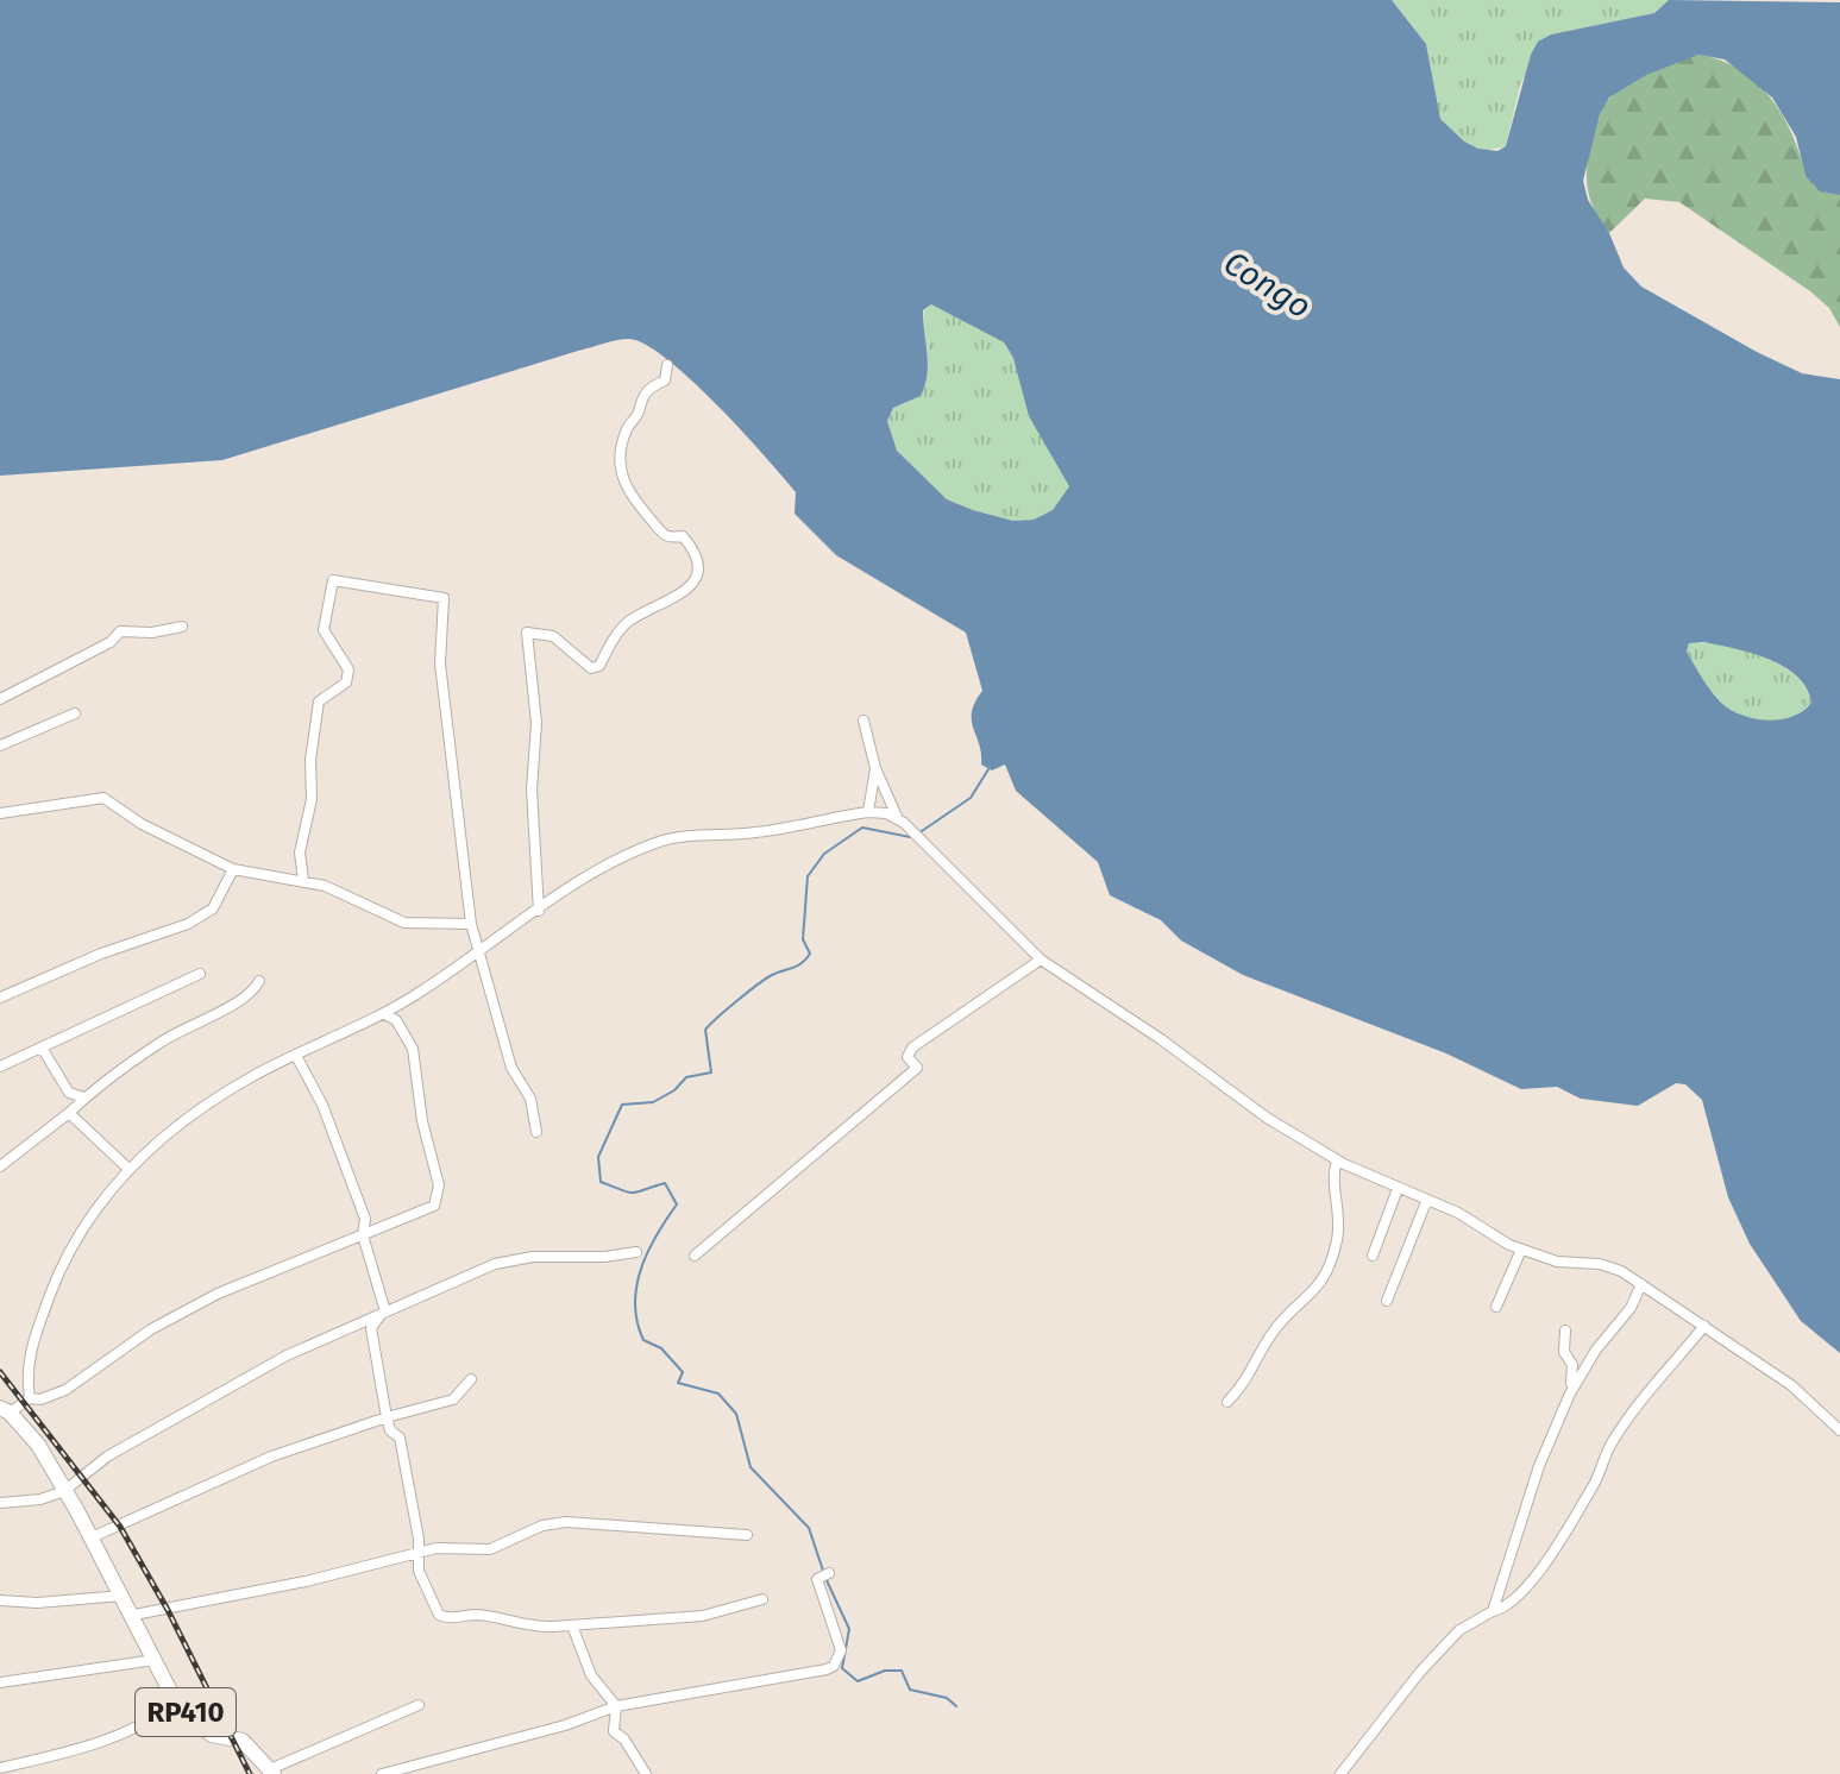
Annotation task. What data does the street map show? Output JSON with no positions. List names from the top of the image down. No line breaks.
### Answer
{"streets":{"main road":["RP410"]},"water":["Congo"]}
